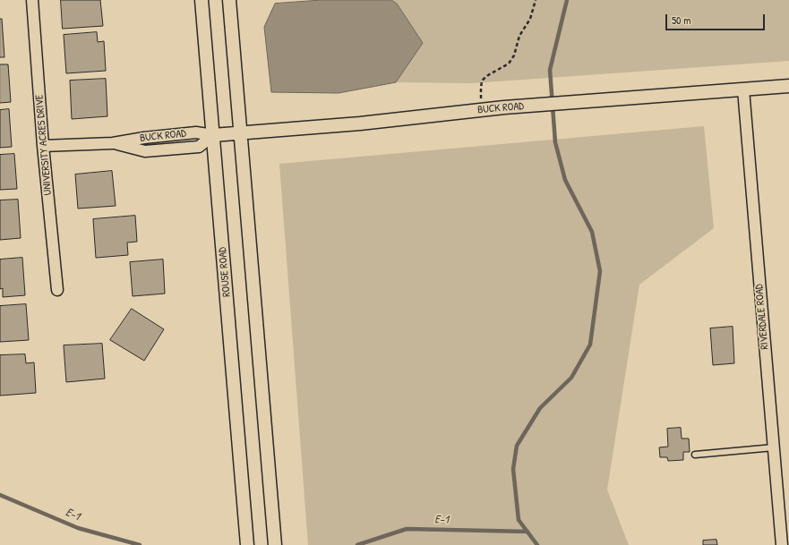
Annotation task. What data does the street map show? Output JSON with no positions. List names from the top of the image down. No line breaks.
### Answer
{"streets":{"street":["BUCK ROAD","UNIVERSITY ACRES DRIVE","ROUSE ROAD","RIVERDALE ROAD"]},"crossings":[["BUCK ROAD","UNIVERSITY ACRES DRIVE"],["BUCK ROAD","ROUSE ROAD"],["BUCK ROAD","RIVERDALE ROAD"]],"water":["E-1"],"scale_bar":"50 m"}
